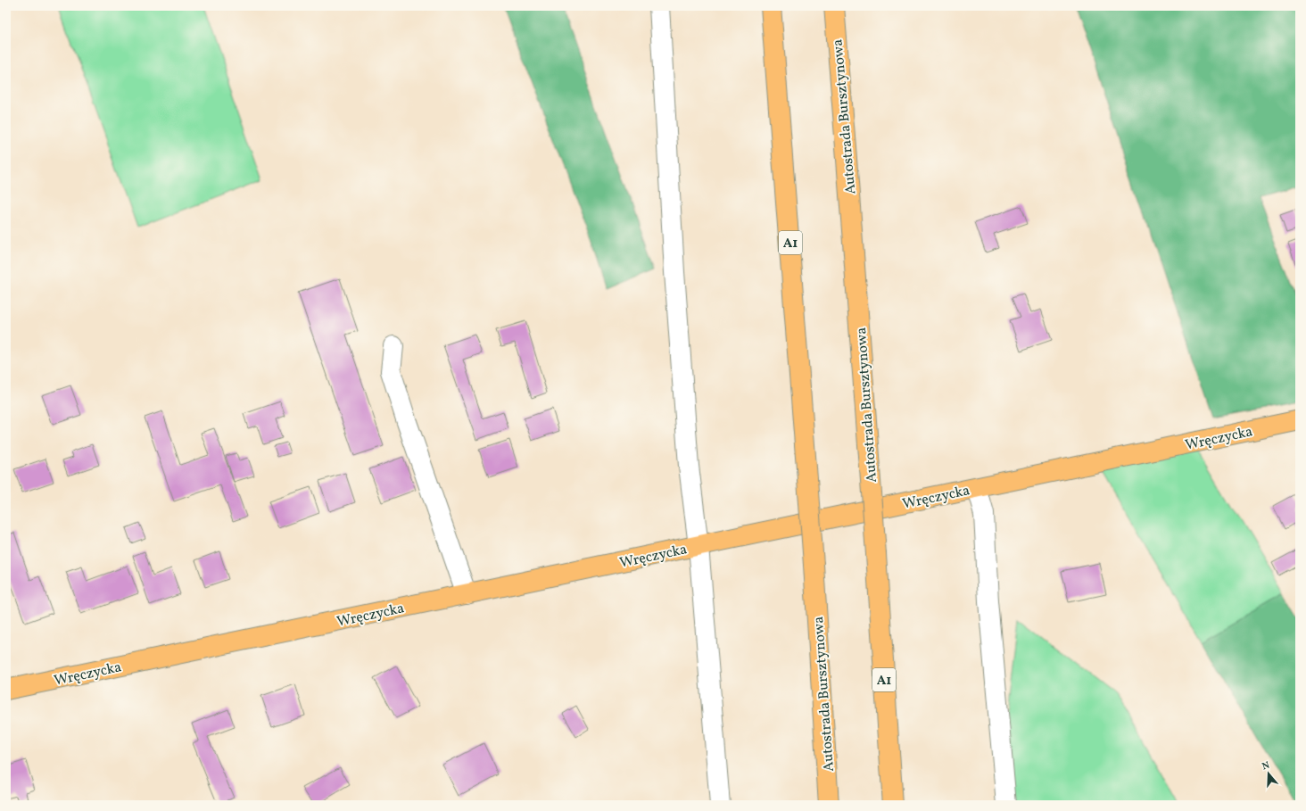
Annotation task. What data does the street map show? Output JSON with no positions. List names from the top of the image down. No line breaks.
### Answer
{"streets":{"main road":["Autostrada Bursztynowa","A1","Wręczycka"]},"north":"top"}
